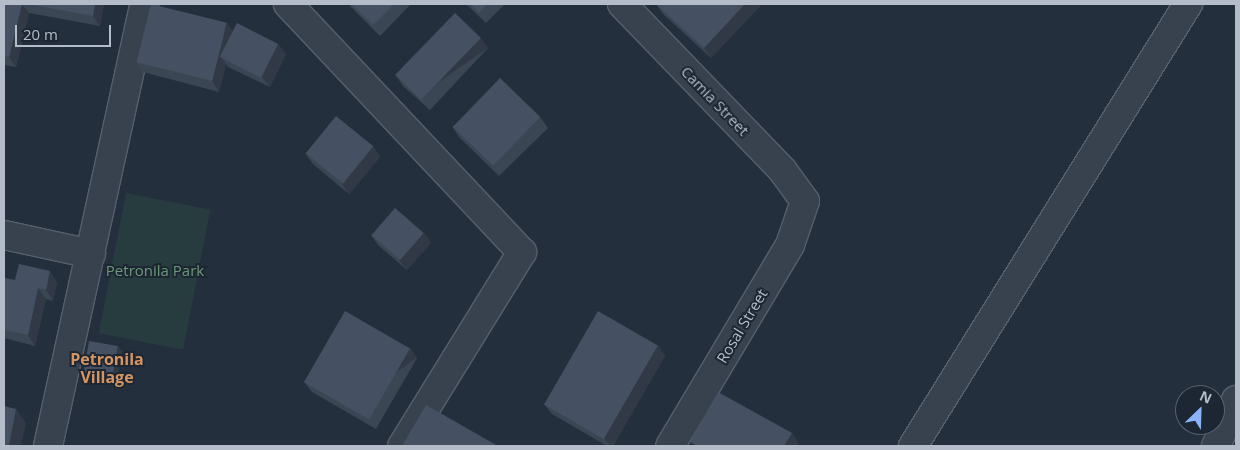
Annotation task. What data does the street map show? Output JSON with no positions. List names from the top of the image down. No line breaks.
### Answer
{"streets":{"street":["Camia Street","Rosal Street"]},"crossings":[["Camia Street","Rosal Street"]],"districts":["Petronila Village"],"parks":["Petronila Park"],"scale_bar":"20 m","north":"top right"}
